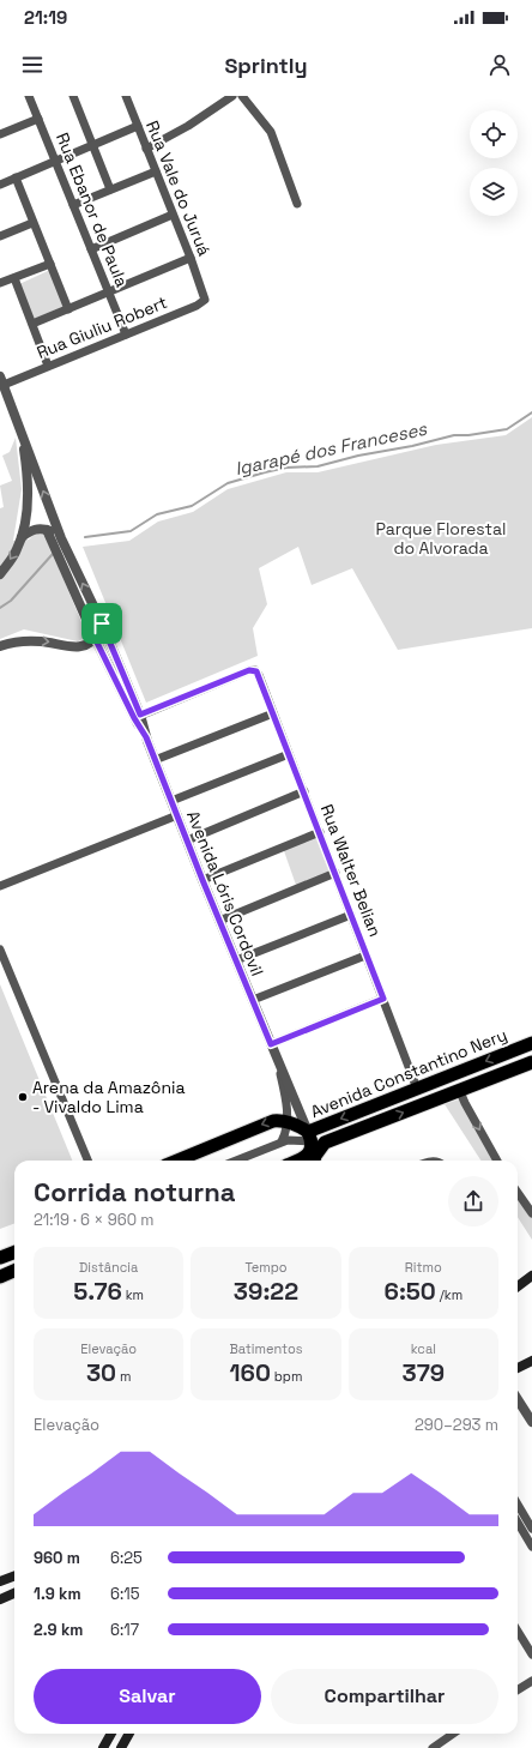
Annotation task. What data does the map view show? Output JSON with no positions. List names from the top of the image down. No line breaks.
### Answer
{"streets":{"highway":["Avenida Constantino Nery"],"street":["Rua Vale do Juruá","Rua Ebanor de Paula","Rua Giuliu Robert","Rua Walter Belian","Avenida Lóris Cordovil"]},"crossings":[["Rua Vale do Juruá","Rua Giuliu Robert"],["Rua Ebanor de Paula","Rua Giuliu Robert"],["Rua Walter Belian","Avenida Lóris Cordovil"],["Rua Walter Belian","Avenida Constantino Nery"],["Avenida Lóris Cordovil","Avenida Constantino Nery"]],"water":["Igarapé dos Franceses"],"parks":["Parque Florestal do Alvorada"],"places":["Arena da Amazônia - Vivaldo Lima"],"page":{"status":"21:19","header":"Sprintly","heading":["Corrida noturna","21:19 · 6 × 960 m"],"stats":[["Distância","5.76 km"],["Tempo","39:22"],["Ritmo","6:50 /km"],["Elevação","30 m"],["Batimentos","160 bpm"],["kcal","379"]],"chart":["Elevação","290–293 m"],"list":[{"name":"960 m","note":"6:25"},{"name":"1.9 km","note":"6:15"},{"name":"2.9 km","note":"6:17"}],"buttons":["Salvar","Compartilhar"]}}
